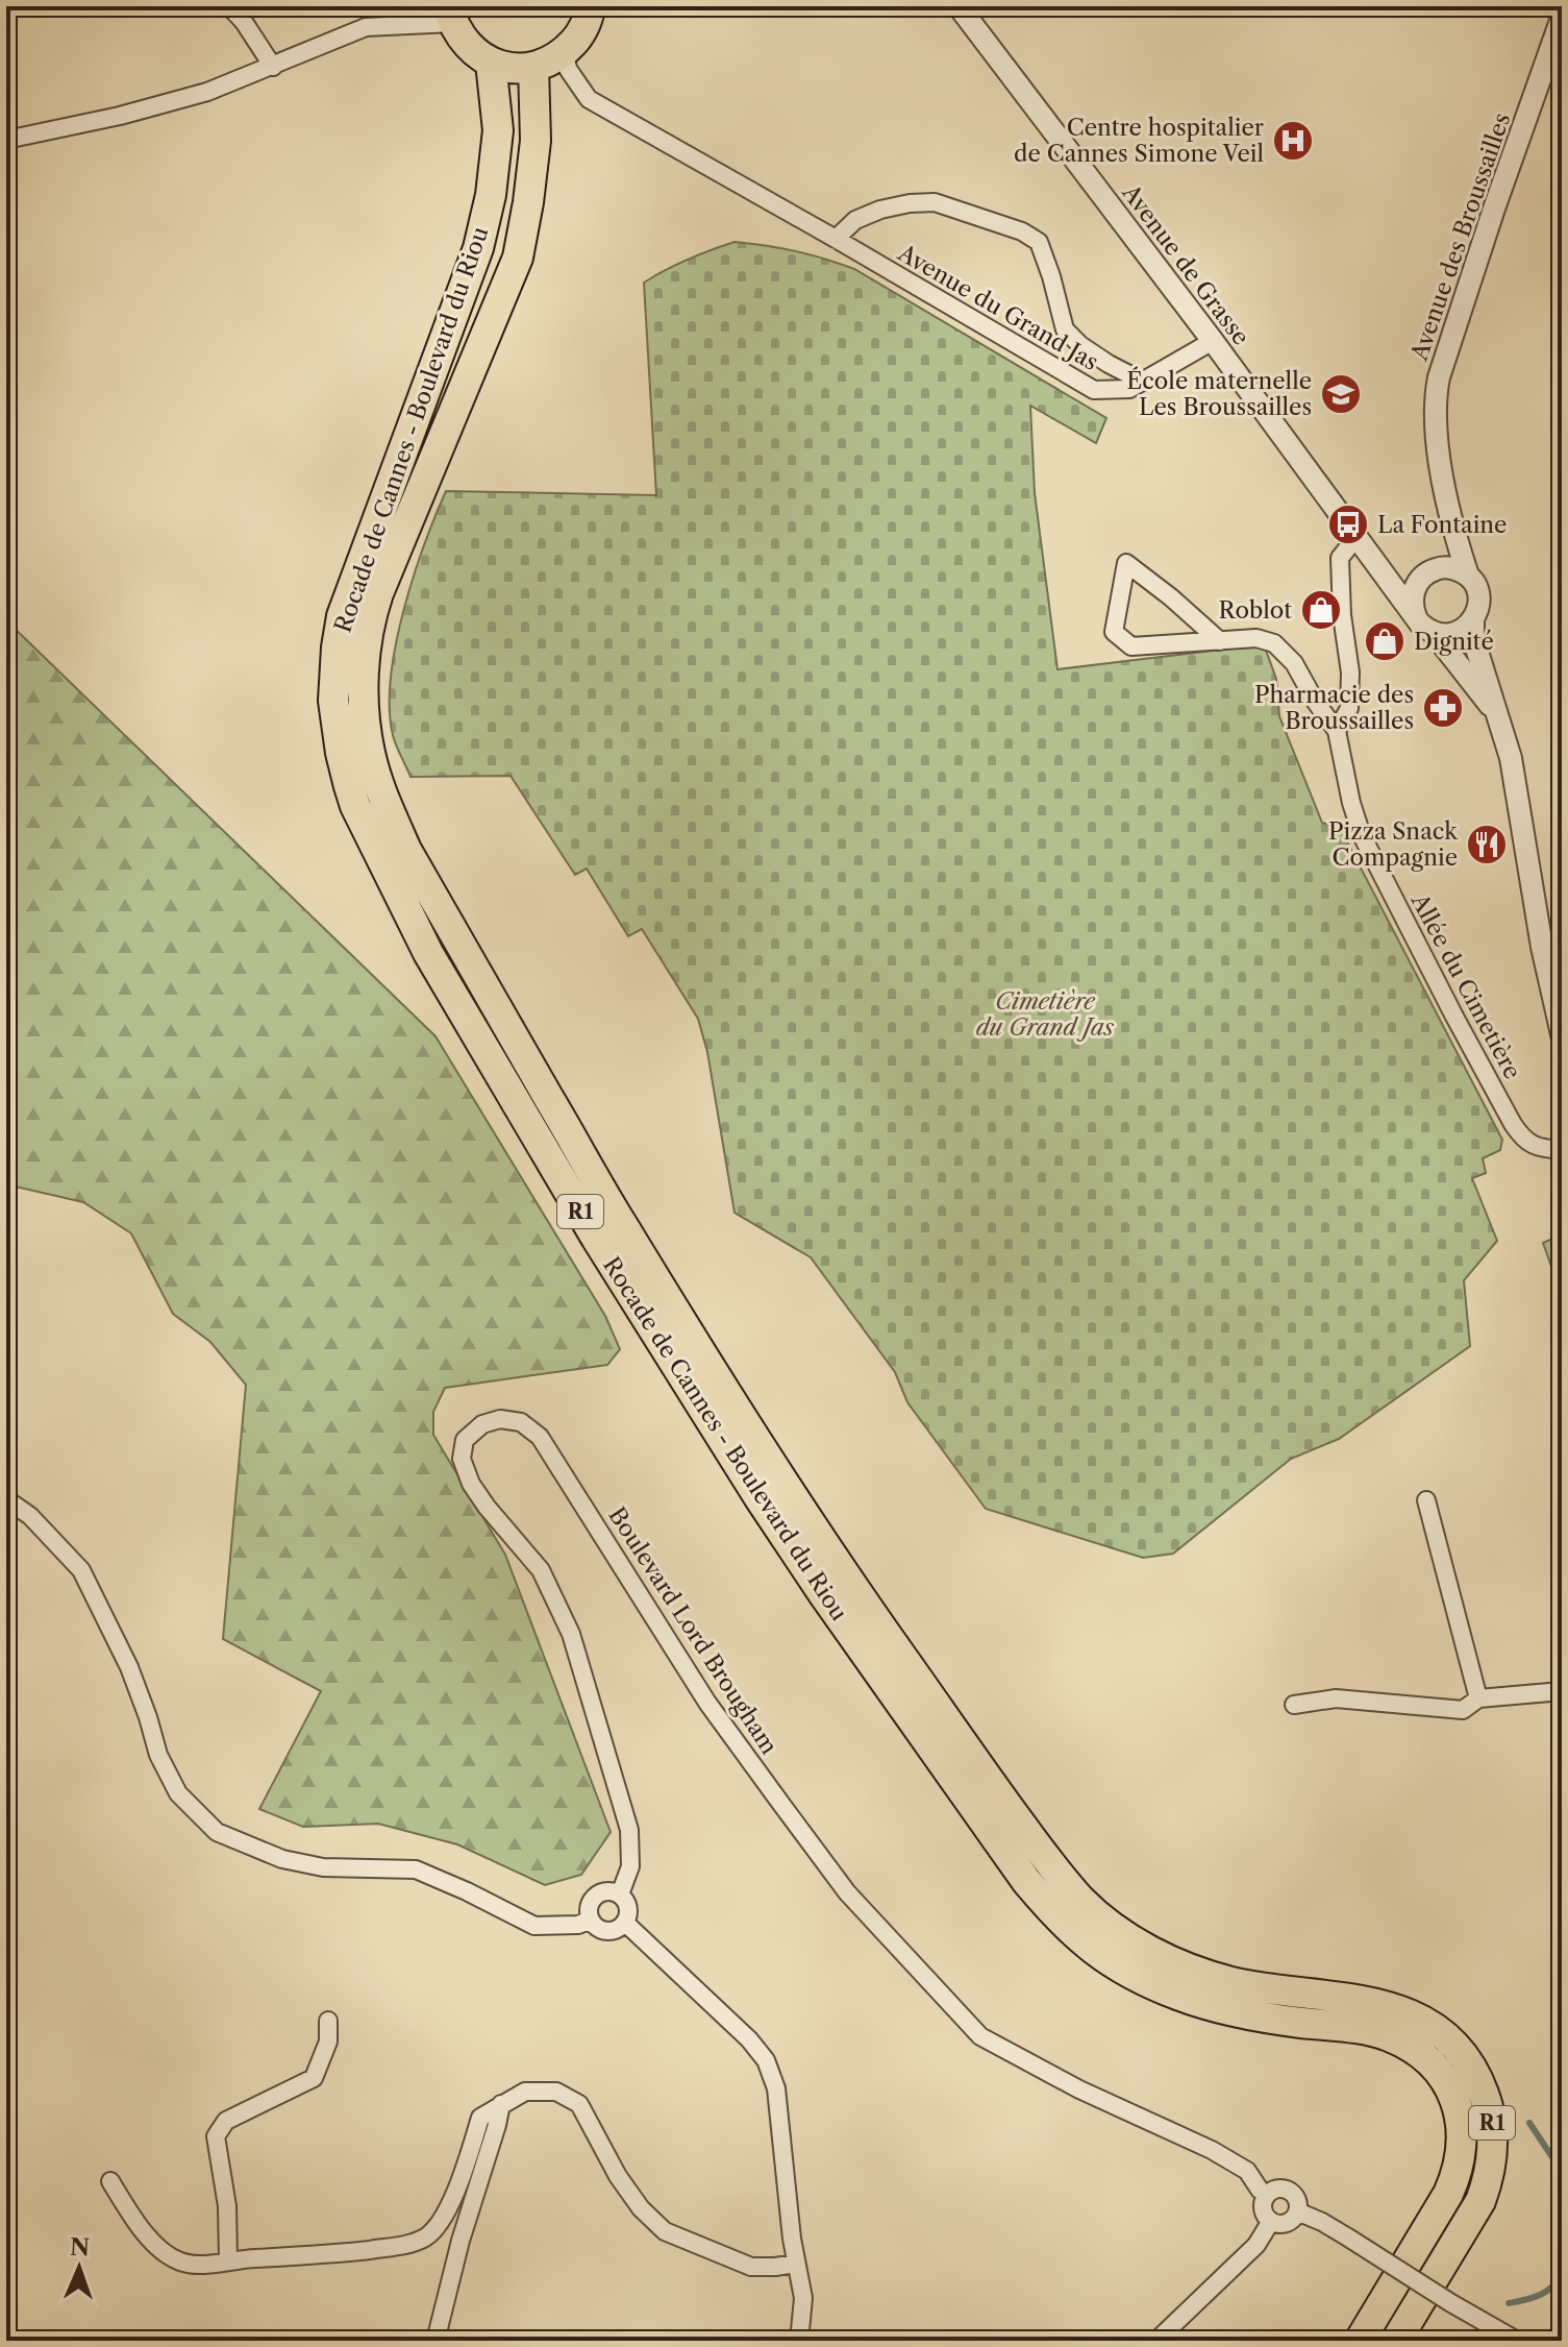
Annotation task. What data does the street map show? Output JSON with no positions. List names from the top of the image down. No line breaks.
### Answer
{"streets":{"highway":["Rocade de Cannes - Boulevard du Riou","R1"],"street":["Avenue des Broussailles","Avenue de Grasse","Avenue du Grand Jas","Allée du Cimetière","Boulevard Lord Brougham"]},"crossings":[["Avenue des Broussailles","Avenue de Grasse"],["Avenue de Grasse","Avenue du Grand Jas"]],"parks":["Cimetière du Grand Jas"],"places":{"hospital":["Centre hospitalier de Cannes Simone Veil"],"school or university":["École maternelle Les Broussailles"],"bus stop":["La Fontaine"],"shop":["Roblot","Dignité"],"pharmacy":["Pharmacie des Broussailles"],"restaurant":["Pizza Snack Compagnie"]},"north":"top"}
